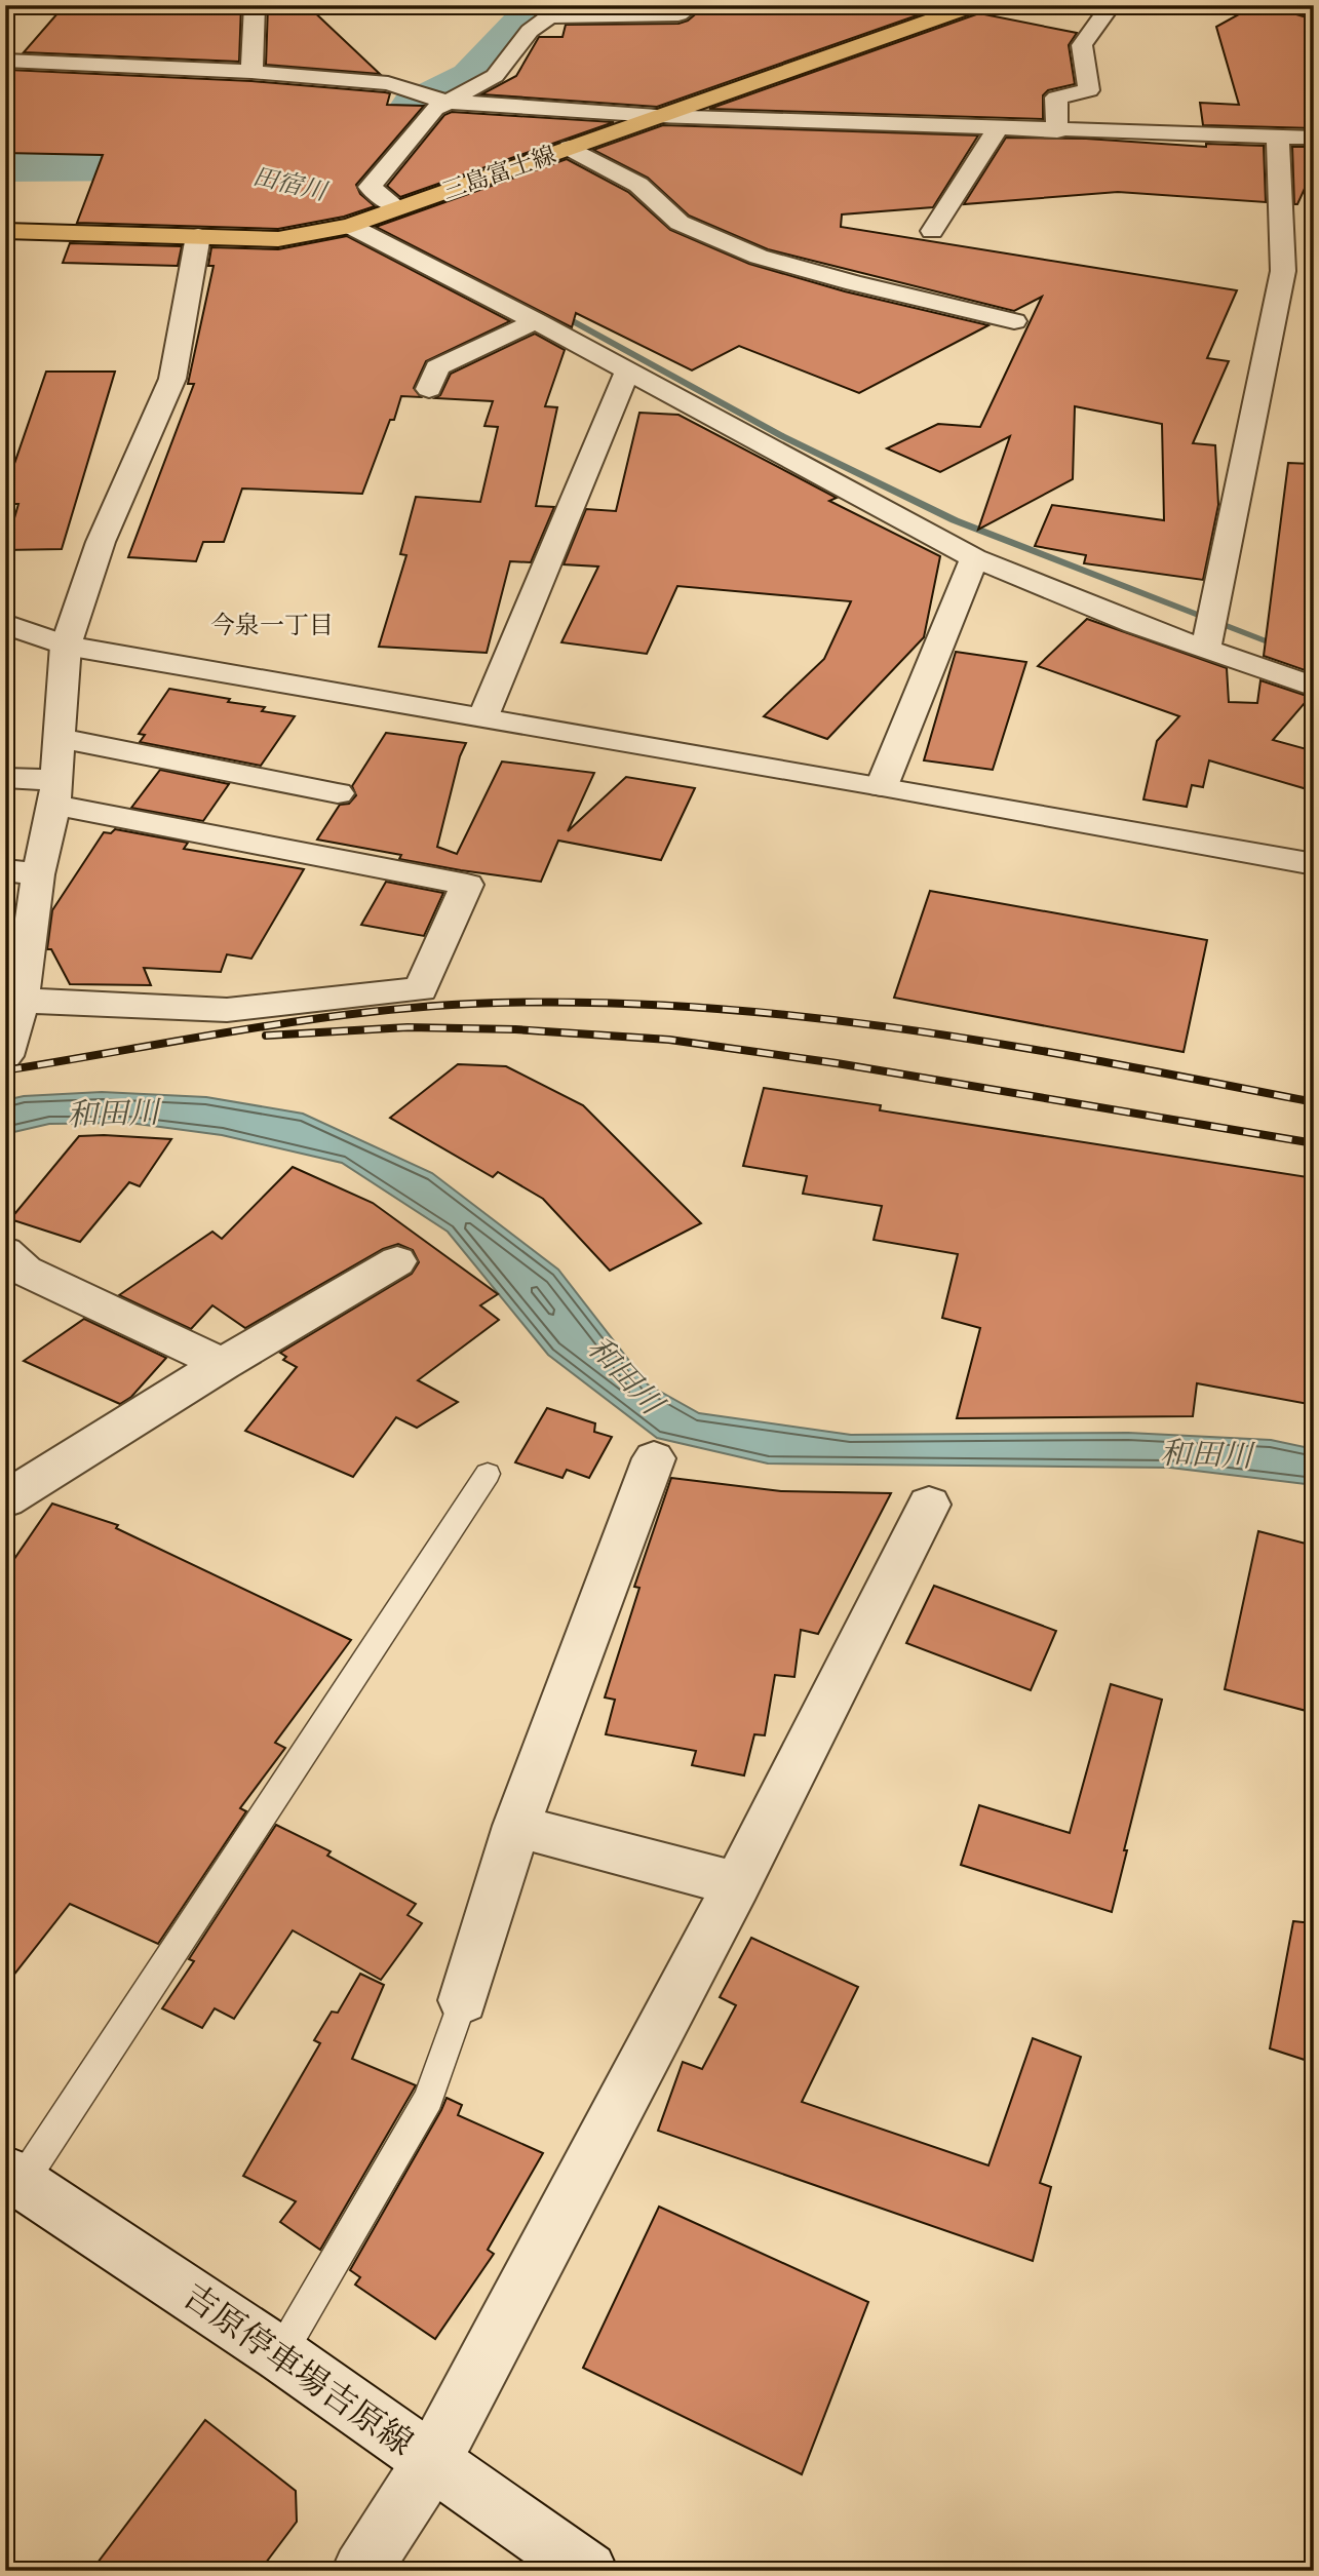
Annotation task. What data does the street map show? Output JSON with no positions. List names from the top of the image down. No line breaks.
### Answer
{"streets":{"main road":["三島富士線"],"street":["吉原停車場吉原線"]},"districts":["今泉一丁目"],"water":["田宿川","和田川"]}
